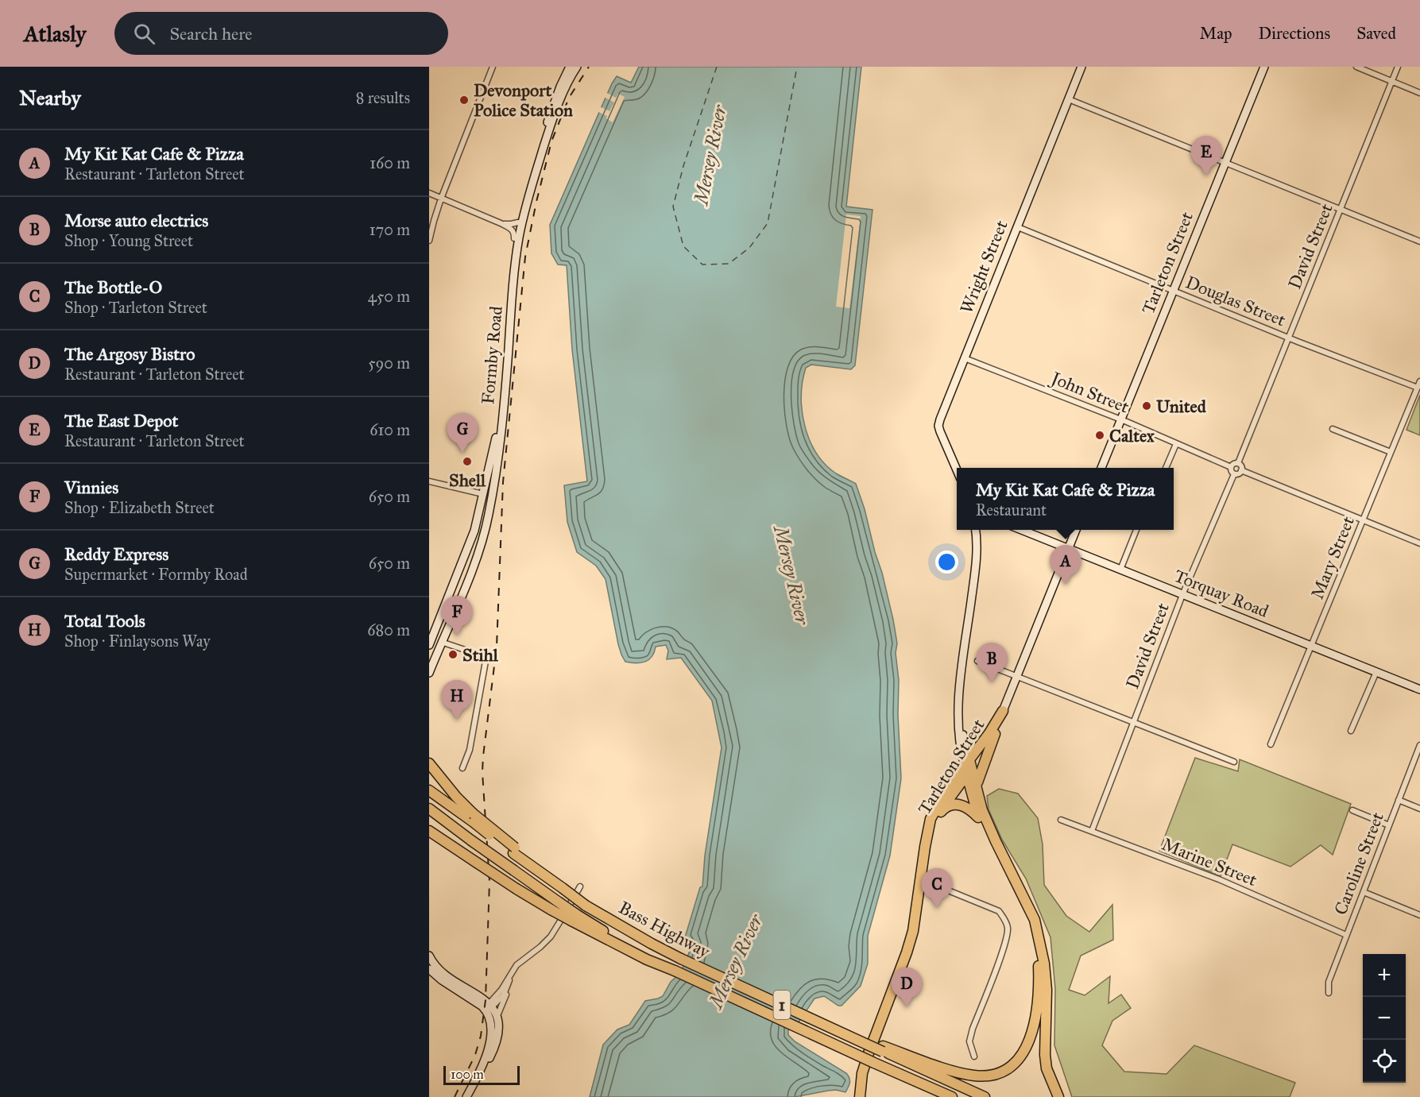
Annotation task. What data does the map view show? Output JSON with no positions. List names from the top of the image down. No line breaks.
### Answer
{"streets":{"highway":["Tarleton Street","Bass Highway","1"],"main road":["Wright Street","Formby Road","Torquay Road"],"street":["David Street","Douglas Street","John Street","Mary Street","Marine Street","Caroline Street"]},"crossings":[["David Street","Douglas Street"],["David Street","John Street"],["David Street","Torquay Road"],["David Street","Marine Street"],["Tarleton Street","Douglas Street"],["Tarleton Street","John Street"],["Tarleton Street","Torquay Road"],["Wright Street","Douglas Street"],["Wright Street","John Street"],["Douglas Street","Mary Street"],["Mary Street","Torquay Road"],["Marine Street","Caroline Street"]],"water":["Mersey River"],"places":["Devonport Police Station","United","Caltex","Shell","Stihl"],"scale_bar":"100 m","page":{"header":"Atlasly","search":"Search here","nav":["Map","Directions","Saved"],"heading":["Nearby","8 results"],"list":[{"mark":"A","name":"My Kit Kat Cafe & Pizza","note":"Restaurant · Tarleton Street","value":"160 m"},{"mark":"B","name":"Morse auto electrics","note":"Shop · Young Street","value":"170 m"},{"mark":"C","name":"The Bottle-O","note":"Shop · Tarleton Street","value":"450 m"},{"mark":"D","name":"The Argosy Bistro","note":"Restaurant · Tarleton Street","value":"590 m"},{"mark":"E","name":"The East Depot","note":"Restaurant · Tarleton Street","value":"610 m"},{"mark":"F","name":"Vinnies","note":"Shop · Elizabeth Street","value":"650 m"},{"mark":"G","name":"Reddy Express","note":"Supermarket · Formby Road","value":"650 m"},{"mark":"H","name":"Total Tools","note":"Shop · Finlaysons Way","value":"680 m"}],"pins":["E","G","A","F","B","H","C","D"],"popup":["My Kit Kat Cafe & Pizza","Restaurant"],"map_buttons":["+","−"],"scale":"100 m"}}
